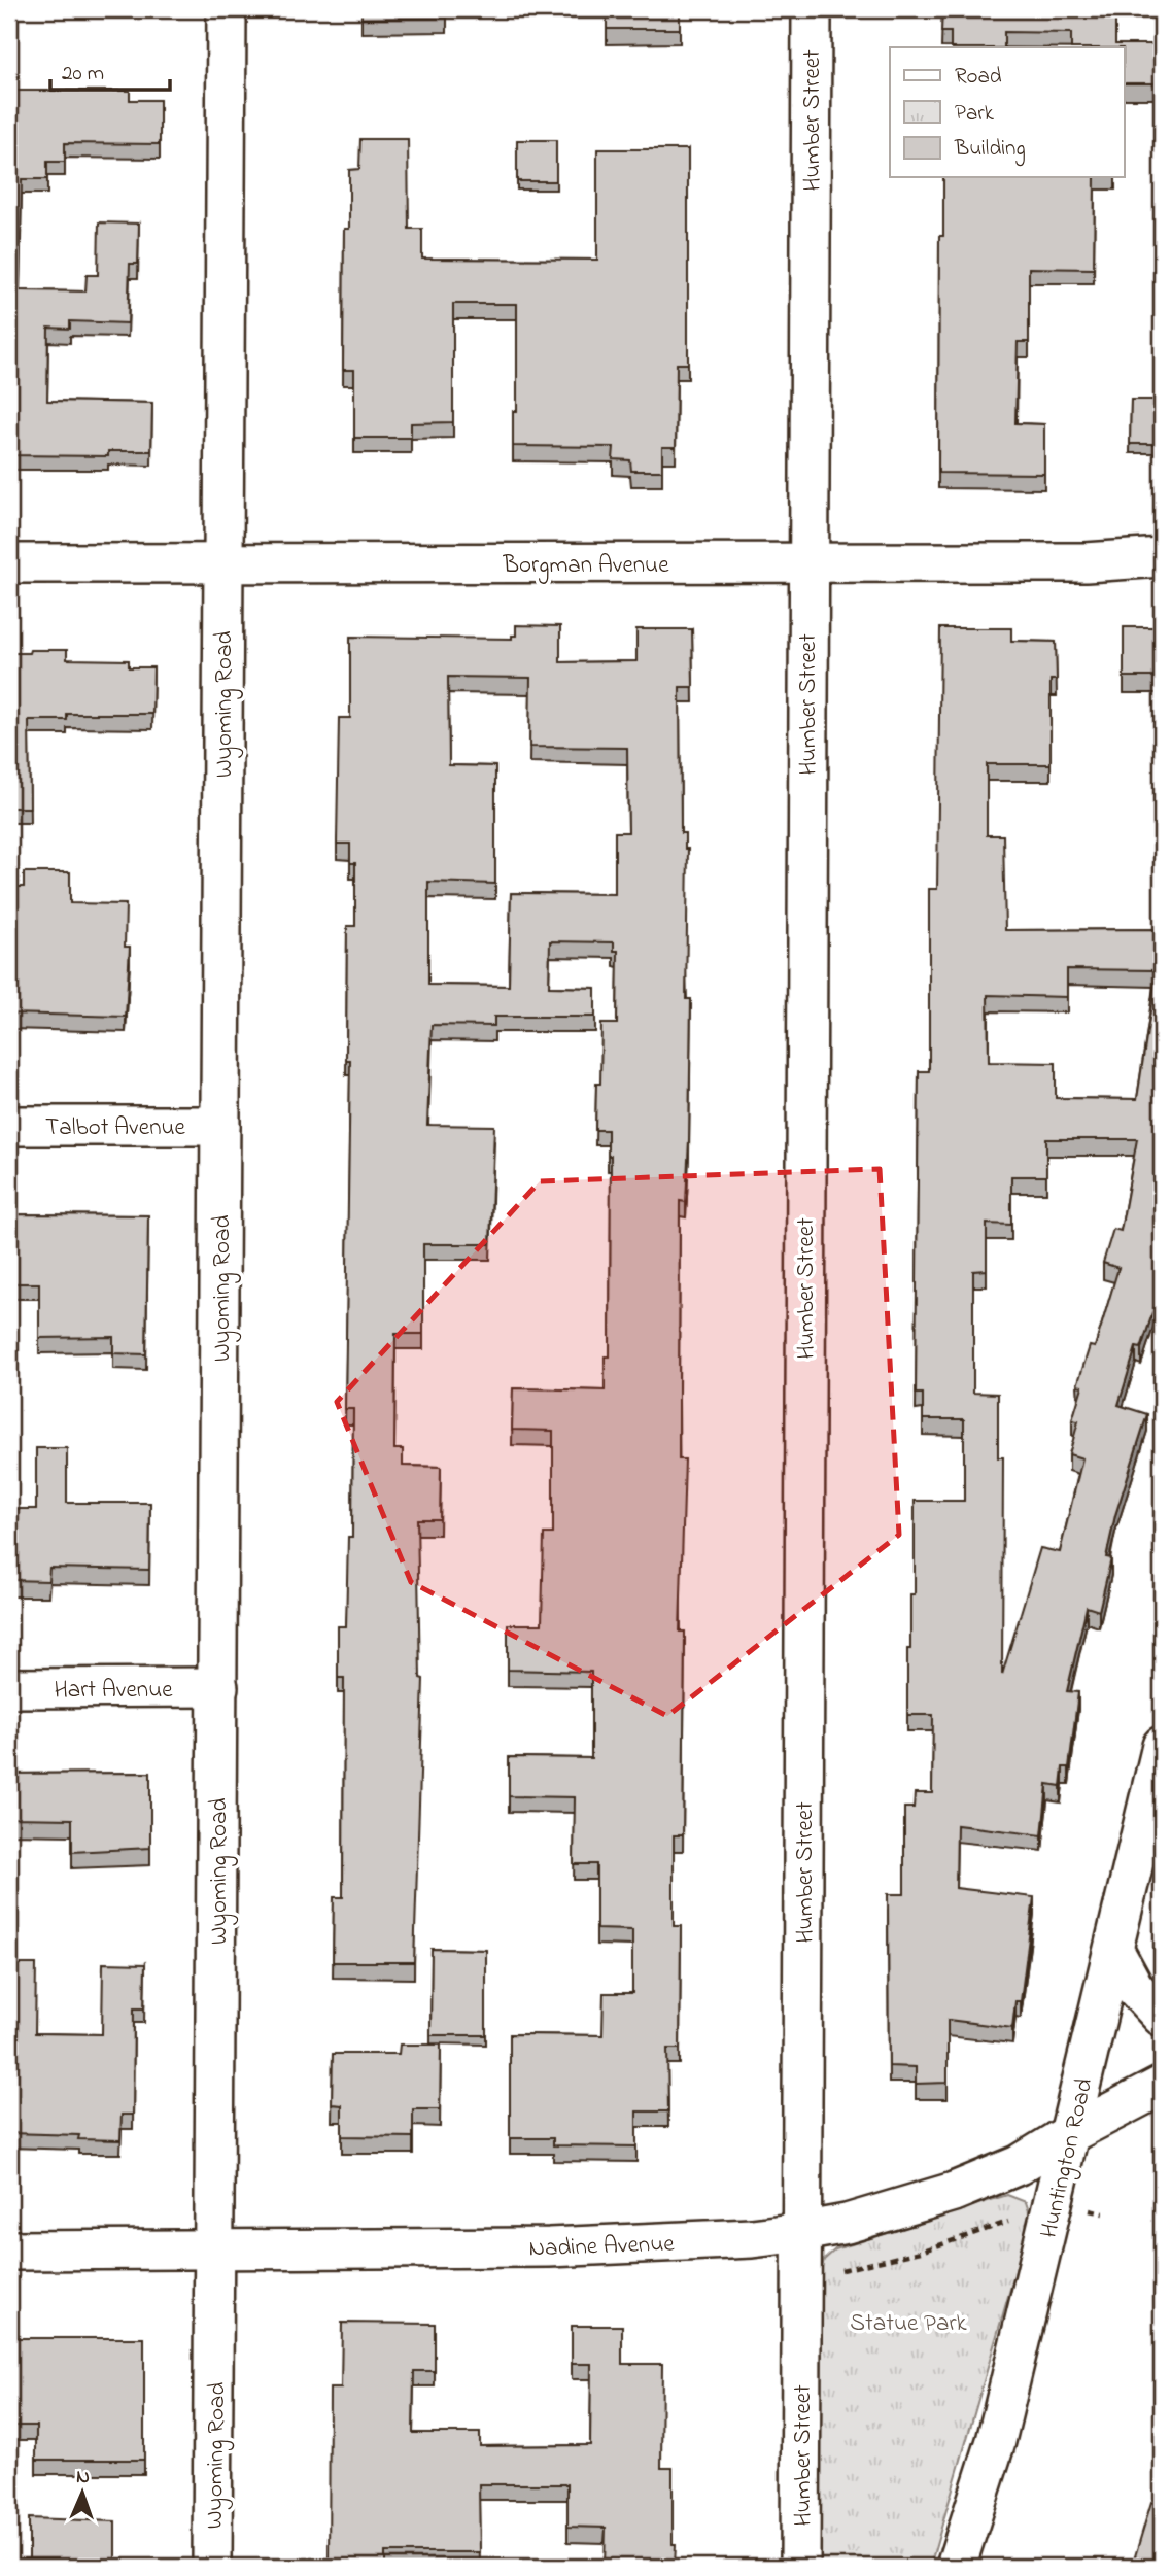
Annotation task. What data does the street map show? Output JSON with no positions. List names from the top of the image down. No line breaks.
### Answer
{"streets":{"street":["Humber Street","Borgman Avenue","Wyoming Road","Talbot Avenue","Hart Avenue","Huntington Road","Nadine Avenue"]},"crossings":[["Humber Street","Borgman Avenue"],["Humber Street","Nadine Avenue"],["Borgman Avenue","Wyoming Road"],["Wyoming Road","Talbot Avenue"],["Wyoming Road","Hart Avenue"],["Wyoming Road","Nadine Avenue"],["Huntington Road","Nadine Avenue"]],"parks":["Statue Park"],"legend":["Road","Park","Building"],"scale_bar":"20 m","north":"top"}
